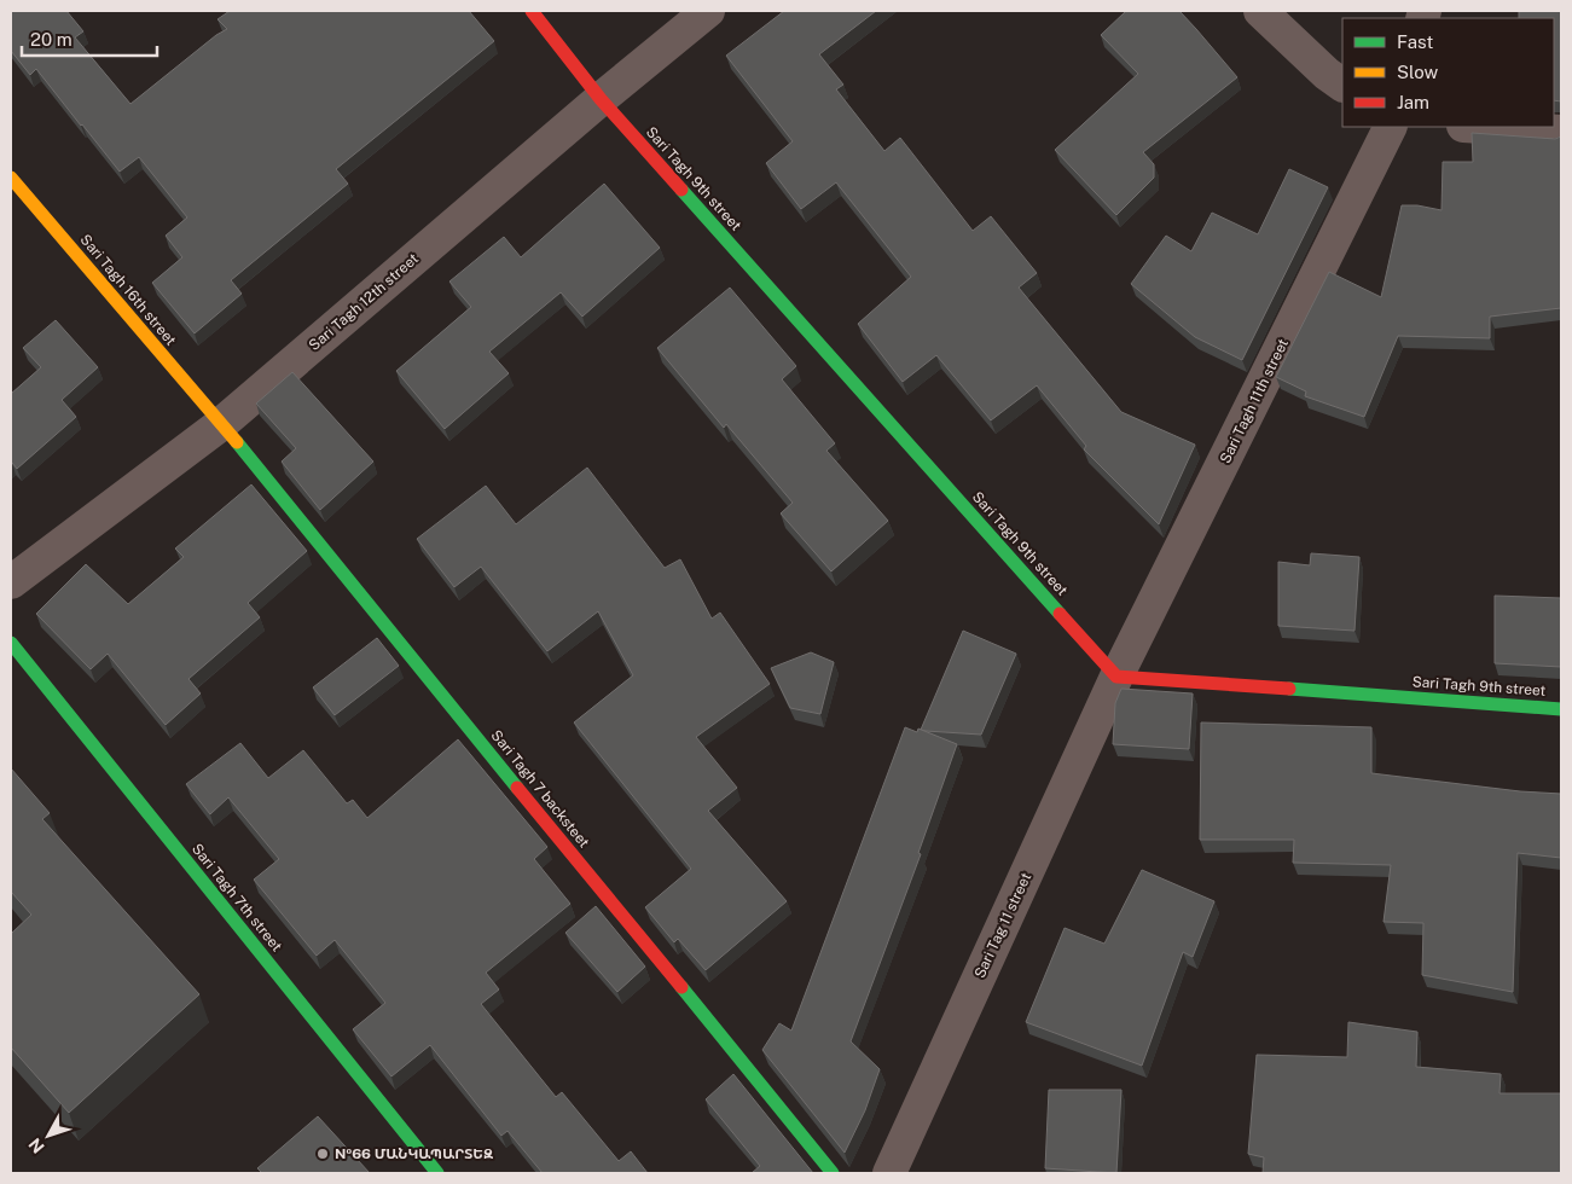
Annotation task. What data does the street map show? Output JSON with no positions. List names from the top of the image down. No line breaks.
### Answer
{"streets":{"street":["Sari Tagh 9th street","Sari Tagh 16th street","Sari Tagh 12th street","Sari Tagh 11th street","Sari Tagh 7 backsteet","Sari Tagh 7th street","Sari Tag 11 street"]},"crossings":[["Sari Tagh 9th street","Sari Tagh 12th street"],["Sari Tagh 9th street","Sari Tagh 11th street"],["Sari Tagh 9th street","Sari Tag 11 street"],["Sari Tagh 16th street","Sari Tagh 12th street"],["Sari Tagh 16th street","Sari Tagh 7 backsteet"],["Sari Tagh 12th street","Sari Tagh 7 backsteet"],["Sari Tagh 11th street","Sari Tag 11 street"]],"places":["№66 ՄԱՆԿԱՊԱՐՏԵԶ"],"legend":["Fast","Slow","Jam"],"scale_bar":"20 m","north":"bottom left"}
